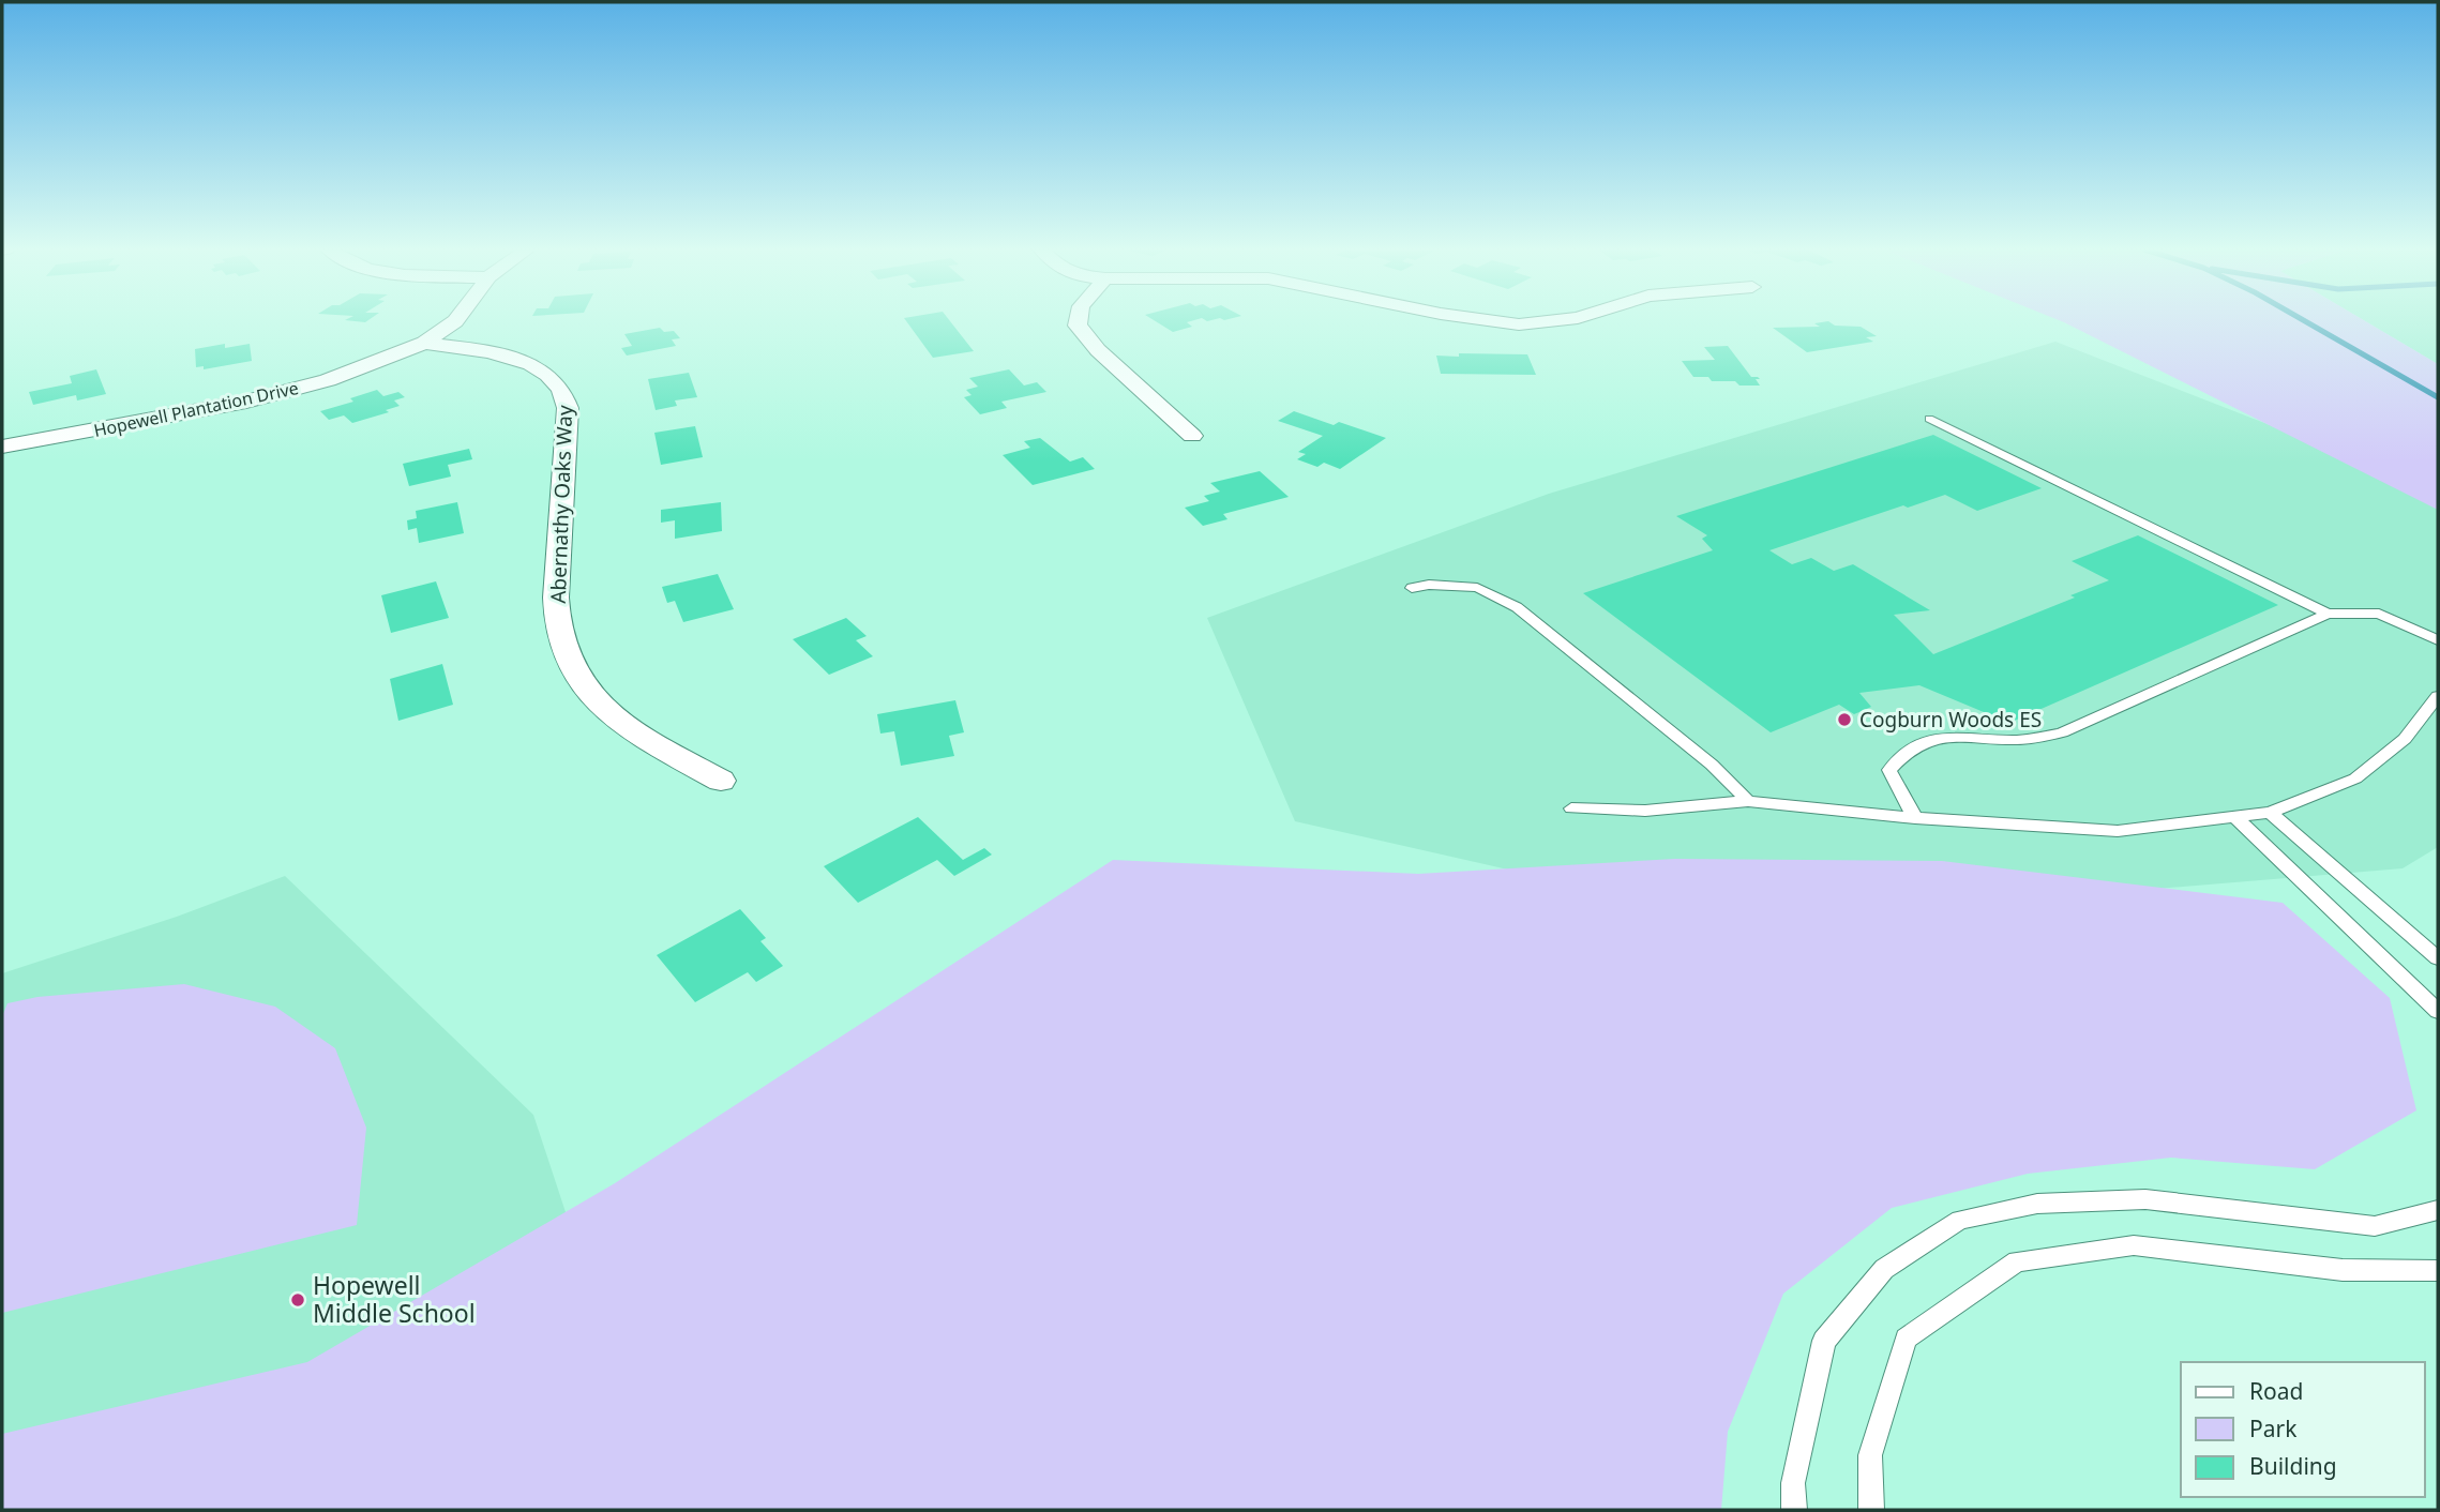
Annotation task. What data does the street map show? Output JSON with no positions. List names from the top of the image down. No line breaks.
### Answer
{"streets":{"street":["Hopewell Plantation Drive","Abernathy Oaks Way"]},"crossings":[["Hopewell Plantation Drive","Abernathy Oaks Way"]],"places":["Cogburn Woods ES","Hopewell Middle School"],"legend":["Road","Park","Building"]}
